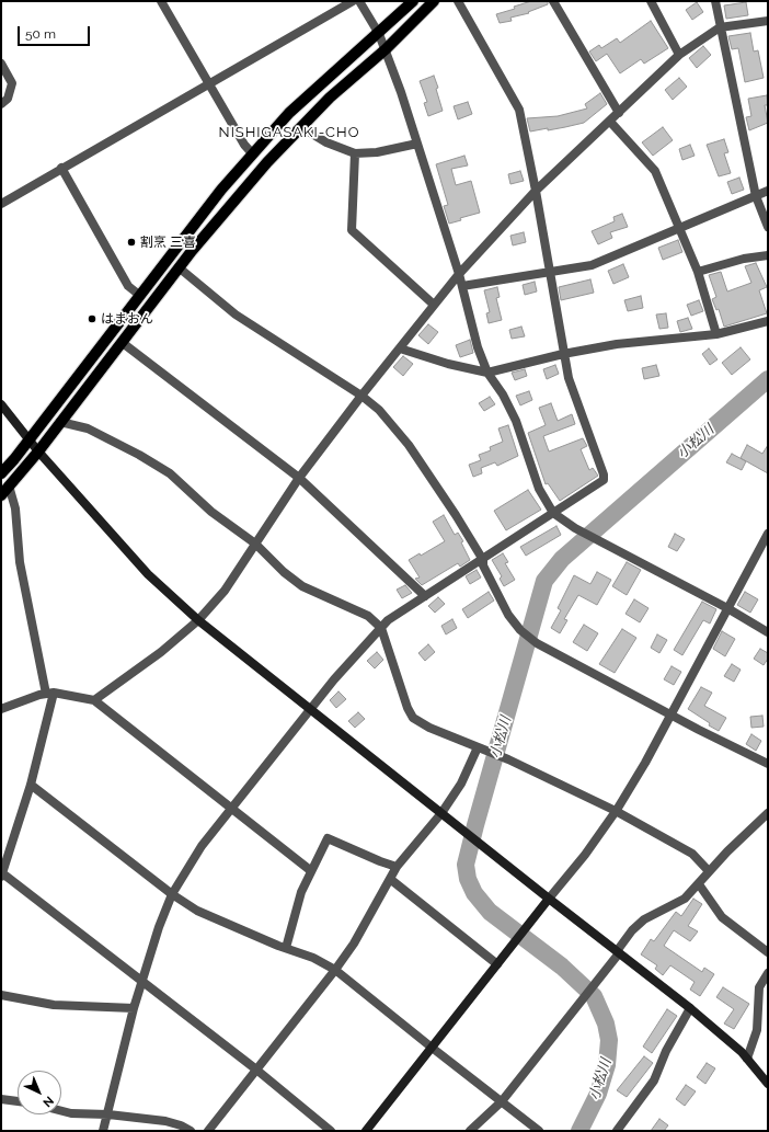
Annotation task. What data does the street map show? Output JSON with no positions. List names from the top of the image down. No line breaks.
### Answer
{"districts":["NISHIGASAKI-CHO"],"water":["小松川"],"places":["割烹 三喜","はまおん"],"scale_bar":"50 m","north":"bottom right"}
